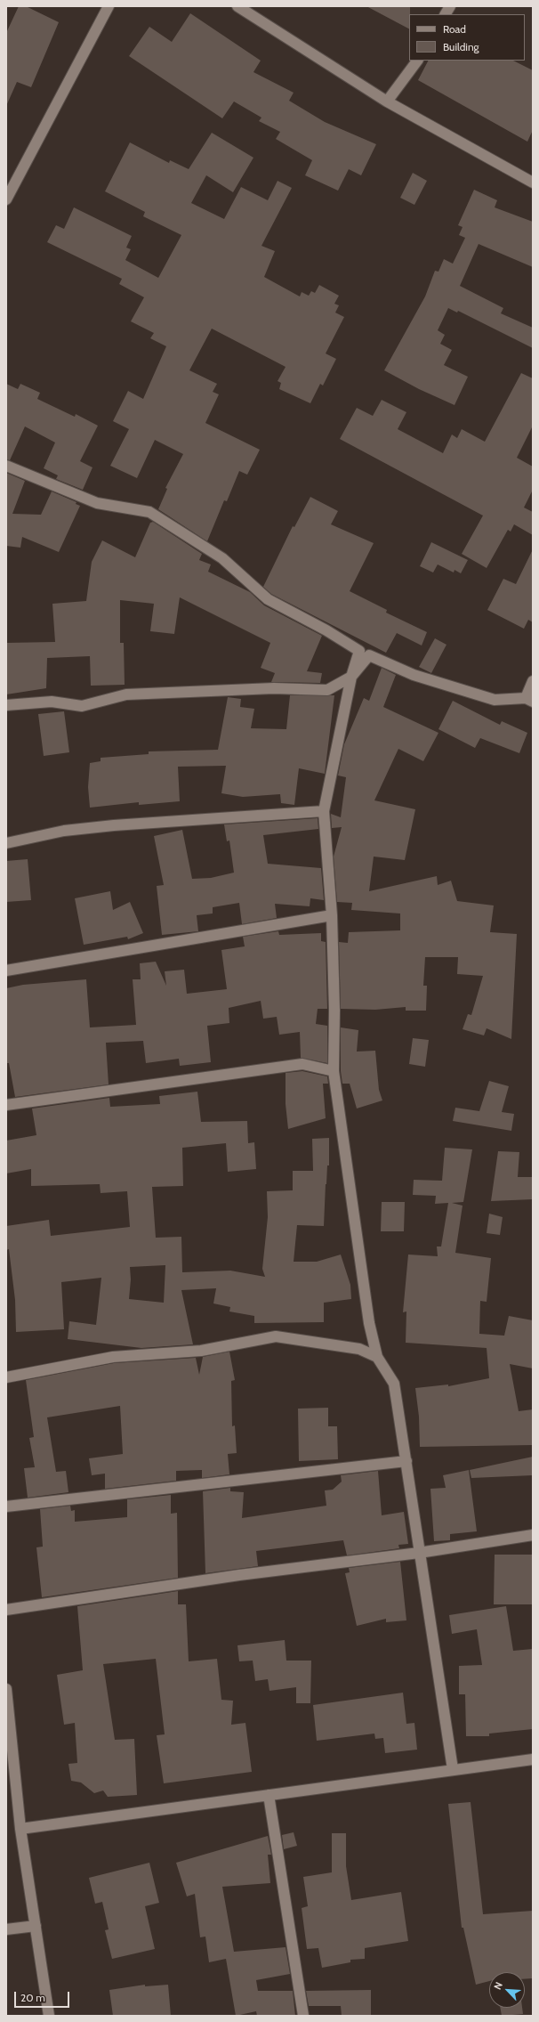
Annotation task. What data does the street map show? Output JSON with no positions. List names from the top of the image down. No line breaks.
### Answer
{"legend":["Road","Building"],"scale_bar":"20 m","north":"top left"}
